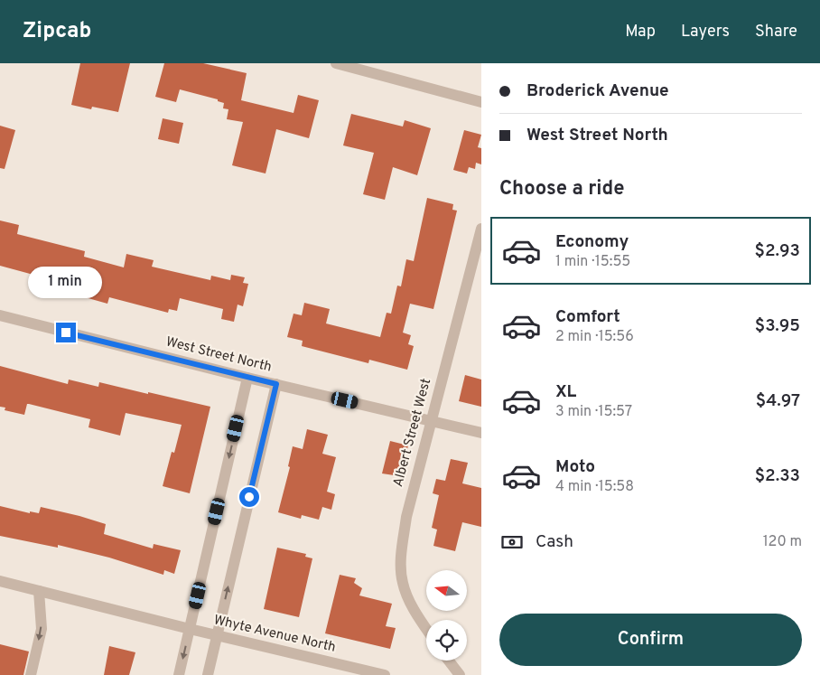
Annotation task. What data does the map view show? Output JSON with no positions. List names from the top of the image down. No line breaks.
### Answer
{"streets":{"street":["West Street North","Albert Street West","Whyte Avenue North"]},"crossings":[["West Street North","Albert Street West"]],"north":"left","page":{"header":"Zipcab","nav":["Map","Layers","Share"],"banner":["Broderick Avenue","West Street North"],"heading":"Choose a ride","list":[{"name":"Economy","note":"1 min · 15:55","value":"$2.93"},{"name":"Comfort","note":"2 min · 15:56","value":"$3.95"},{"name":"XL","note":"3 min · 15:57","value":"$4.97"},{"name":"Moto","note":"4 min · 15:58","value":"$2.33"}],"bubble":"1 min","pay":["Cash","120 m"],"buttons":"Confirm"}}
